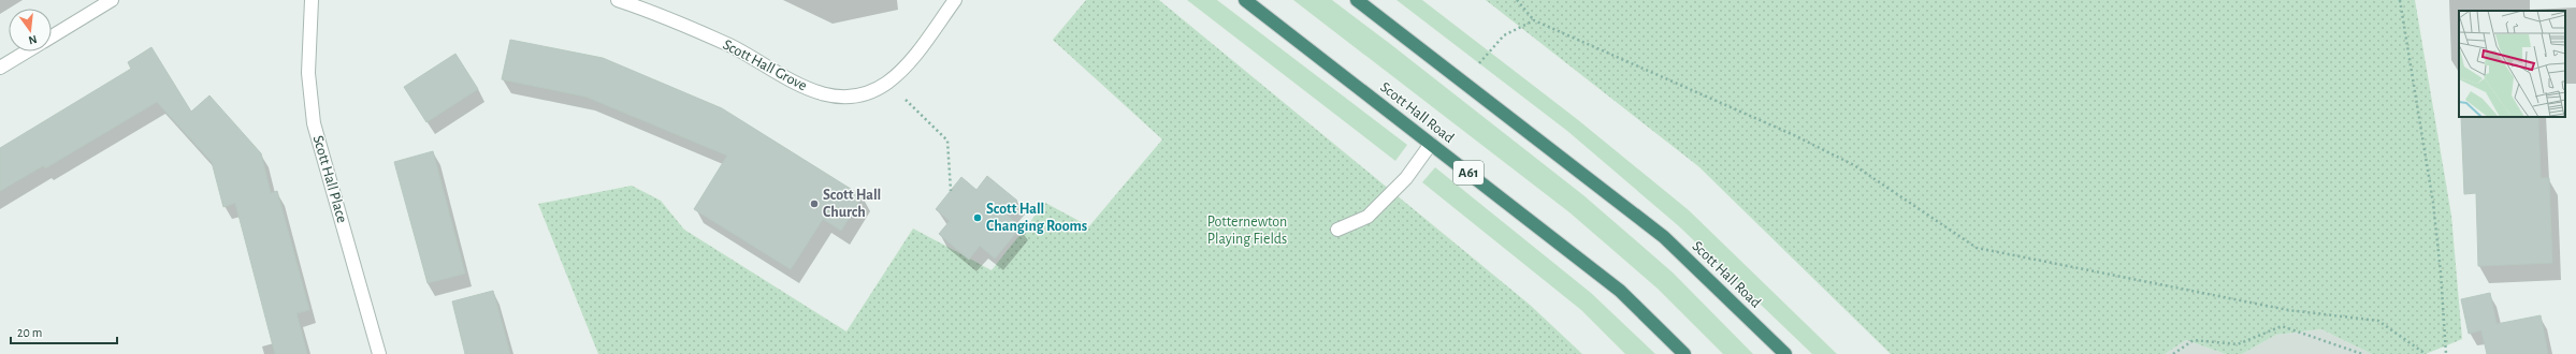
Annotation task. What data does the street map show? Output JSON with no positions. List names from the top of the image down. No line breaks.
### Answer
{"streets":{"highway":["Scott Hall Road","A61"],"street":["Scott Hall Grove","Scott Hall Place"]},"parks":["Potternewton Playing Fields"],"places":["Scott Hall Church","Scott Hall Changing Rooms"],"scale_bar":"20 m","north":"bottom"}
